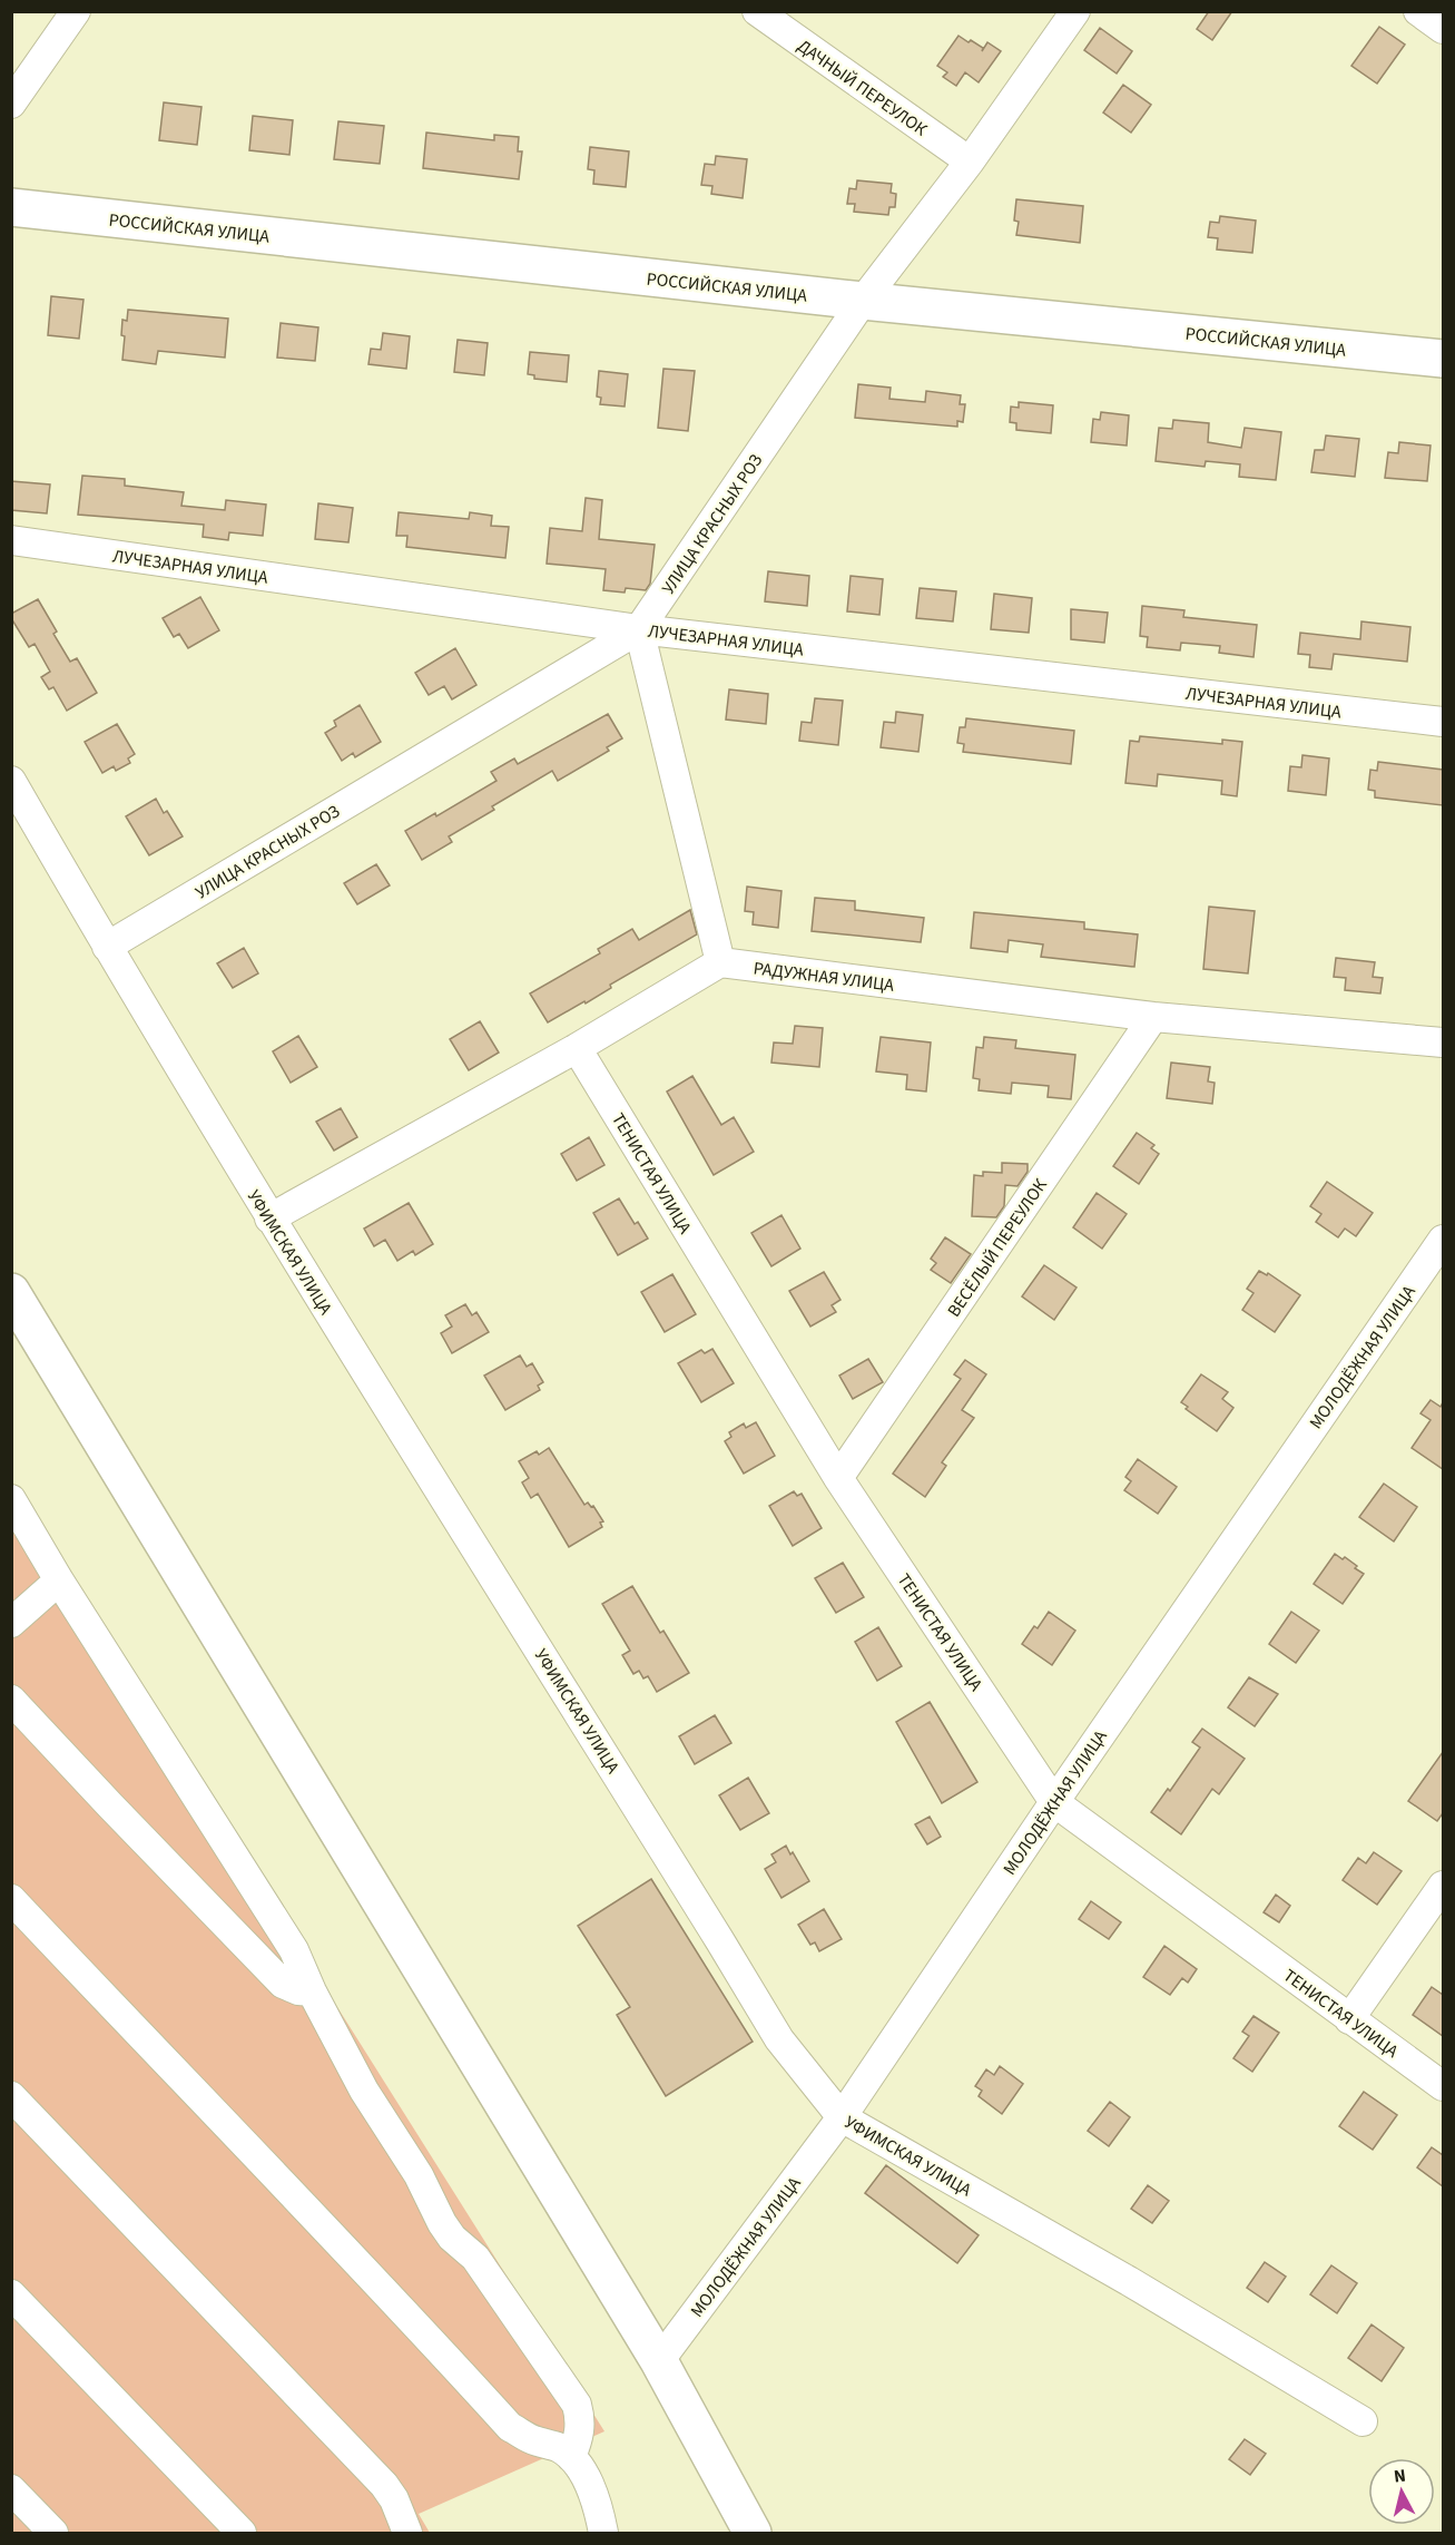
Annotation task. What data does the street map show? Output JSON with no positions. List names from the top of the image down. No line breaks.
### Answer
{"streets":{"main road":["РОССИЙСКАЯ УЛИЦА"],"street":["ДАЧНЫЙ ПЕРЕУЛОК","УЛИЦА КРАСНЫХ РОЗ","ЛУЧЕЗАРНАЯ УЛИЦА","РАДУЖНАЯ УЛИЦА","ТЕНИСТАЯ УЛИЦА","ВЕСЁЛЫЙ ПЕРЕУЛОК","УФИМСКАЯ УЛИЦА","МОЛОДЁЖНАЯ УЛИЦА"]},"crossings":[["ДАЧНЫЙ ПЕРЕУЛОК","УЛИЦА КРАСНЫХ РОЗ"],["РОССИЙСКАЯ УЛИЦА","УЛИЦА КРАСНЫХ РОЗ"],["УЛИЦА КРАСНЫХ РОЗ","ЛУЧЕЗАРНАЯ УЛИЦА"],["УЛИЦА КРАСНЫХ РОЗ","УФИМСКАЯ УЛИЦА"],["РАДУЖНАЯ УЛИЦА","ВЕСЁЛЫЙ ПЕРЕУЛОК"],["ТЕНИСТАЯ УЛИЦА","ВЕСЁЛЫЙ ПЕРЕУЛОК"],["ТЕНИСТАЯ УЛИЦА","МОЛОДЁЖНАЯ УЛИЦА"],["УФИМСКАЯ УЛИЦА","МОЛОДЁЖНАЯ УЛИЦА"]],"north":"top"}
